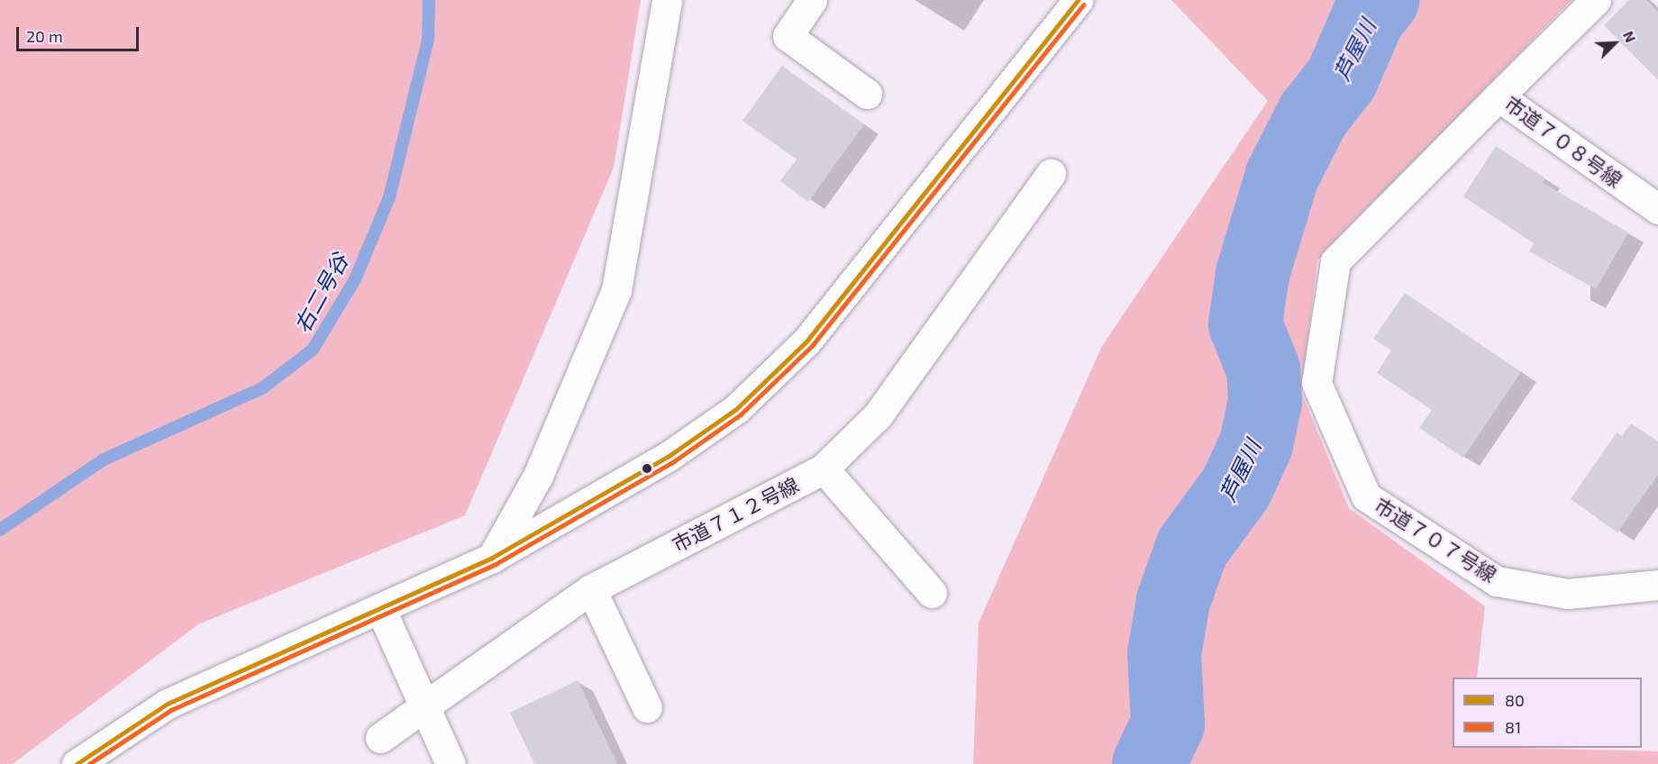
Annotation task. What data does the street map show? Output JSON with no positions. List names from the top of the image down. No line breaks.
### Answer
{"streets":{"street":["市道７０８号線","市道７１２号線","市道７０７号線"]},"crossings":[["市道７０８号線","市道７０７号線"]],"water":["芦屋川","右二号谷"],"lines":["transit line 80","transit line 81"],"legend":["80","81"],"scale_bar":"20 m","north":"top right"}
